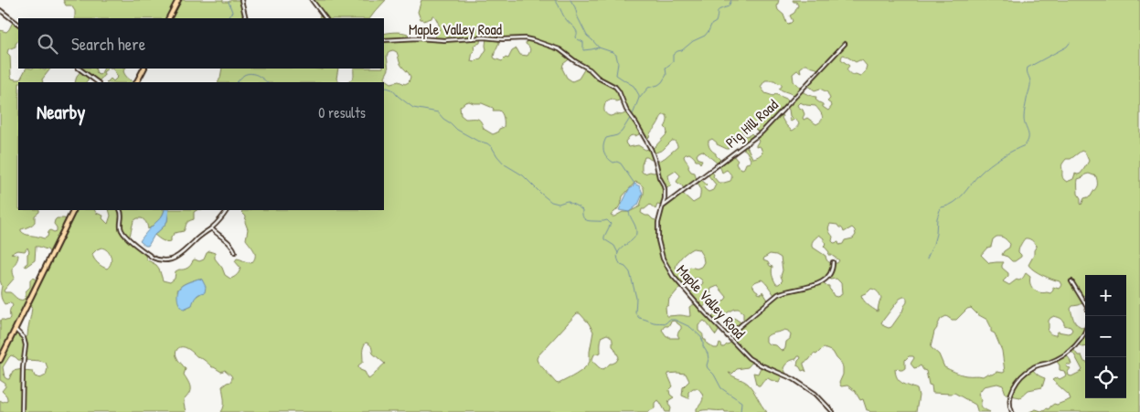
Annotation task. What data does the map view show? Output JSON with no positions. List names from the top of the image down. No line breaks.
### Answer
{"streets":{"street":["Maple Valley Road","Pig Hill Road"]},"crossings":[["Maple Valley Road","Pig Hill Road"]],"page":{"search":"Search here","heading":["Nearby","0 results"],"map_buttons":["+","−"]}}
